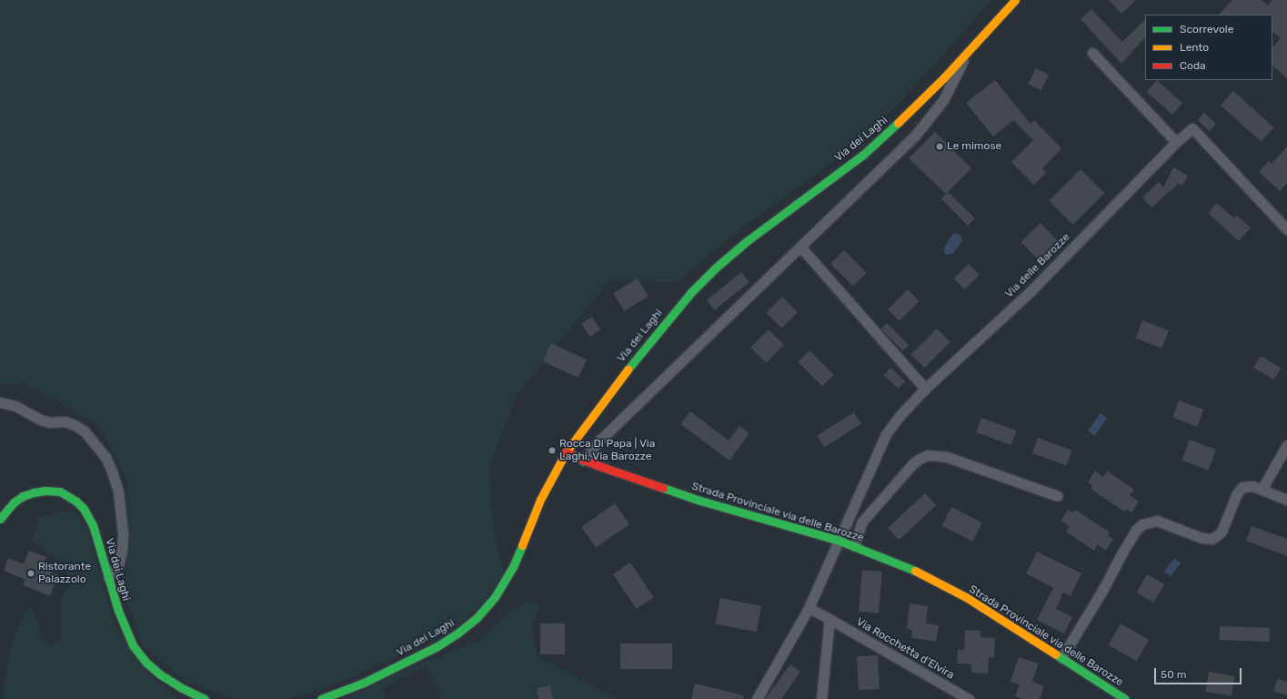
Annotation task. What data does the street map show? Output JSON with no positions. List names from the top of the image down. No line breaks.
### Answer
{"streets":{"main road":["Via dei Laghi","Strada Provinciale via delle Barozze"],"street":["Via delle Barozze","Via Rocchetta d'Elvira"]},"crossings":[["Via dei Laghi","Strada Provinciale via delle Barozze"],["Via delle Barozze","Strada Provinciale via delle Barozze"]],"places":["Le mimose","Rocca Di Papa | Via Laghi, Via Barozze","Ristorante Palazzolo"],"legend":["Scorrevole","Lento","Coda"],"scale_bar":"50 m"}
